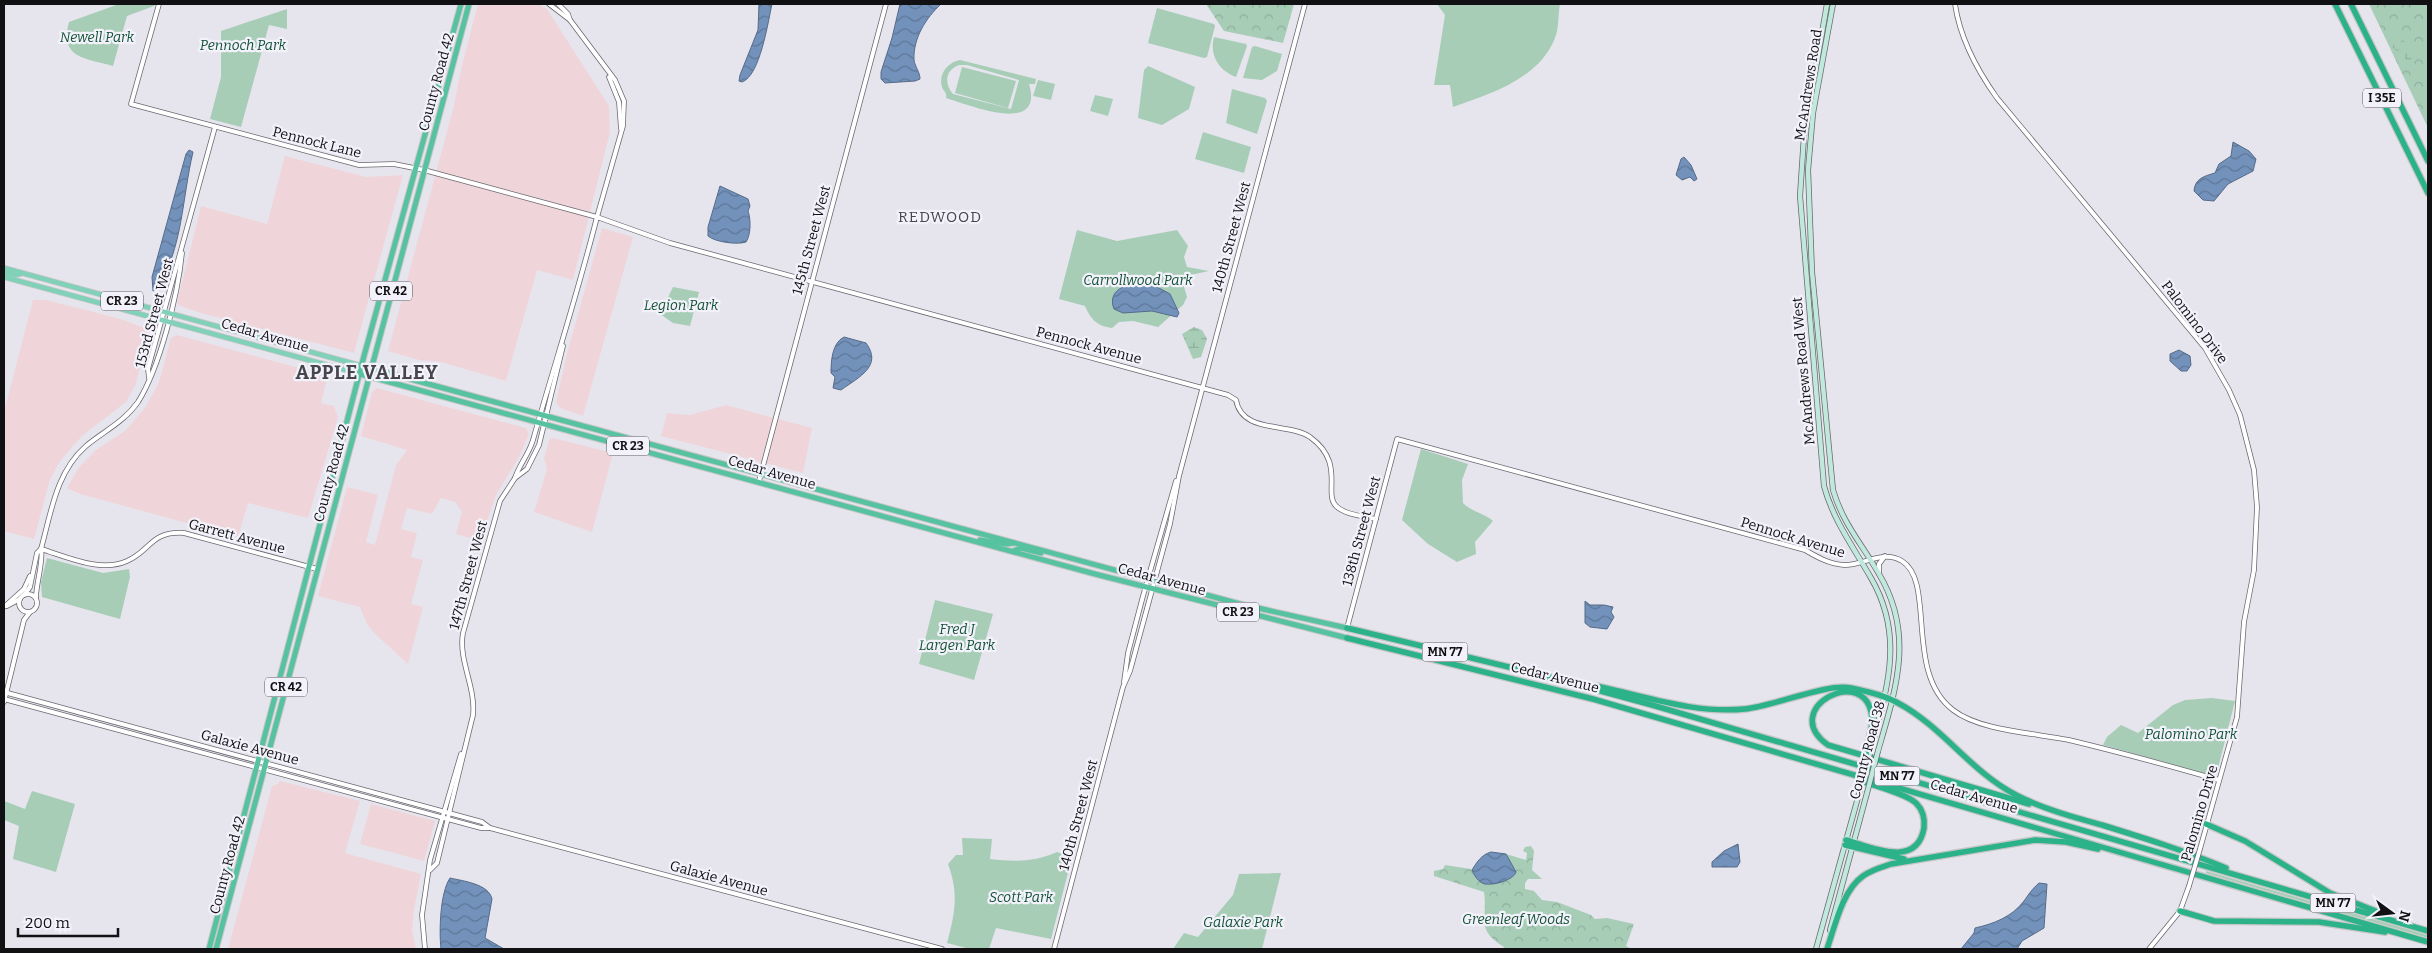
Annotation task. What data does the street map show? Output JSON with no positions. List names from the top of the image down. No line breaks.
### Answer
{"streets":{"highway":["County Road 42","I 35E","CR 42","CR 23","Cedar Avenue","MN 77"],"main road":["McAndrews Road","McAndrews Road West","County Road 38"],"street":["Pennock Lane","140th Street West","145th Street West","153rd Street West","Palomino Drive","Pennock Avenue","138th Street West","Garrett Avenue","147th Street West","Galaxie Avenue"]},"crossings":[["County Road 42","Pennock Lane"],["County Road 42","Cedar Avenue"],["County Road 42","Garrett Avenue"],["County Road 42","Galaxie Avenue"],["McAndrews Road","McAndrews Road West"],["Pennock Lane","153rd Street West"],["Pennock Lane","Pennock Avenue"],["Pennock Lane","147th Street West"],["140th Street West","Cedar Avenue"],["140th Street West","Pennock Avenue"],["145th Street West","Cedar Avenue"],["145th Street West","Pennock Avenue"],["153rd Street West","Cedar Avenue"],["153rd Street West","Garrett Avenue"],["Cedar Avenue","138th Street West"],["Cedar Avenue","147th Street West"],["Pennock Avenue","McAndrews Road West"],["Pennock Avenue","138th Street West"],["Pennock Avenue","147th Street West"],["Pennock Avenue","County Road 38"],["McAndrews Road West","County Road 38"],["147th Street West","Galaxie Avenue"]],"districts":["REDWOOD","APPLE VALLEY"],"parks":["Newell Park","Pennoch Park","Carrollwood Park","Legion Park","Fred J Largen Park","Palomino Park","Scott Park","Greenleaf Woods","Galaxie Park"],"scale_bar":"200 m","north":"right"}
